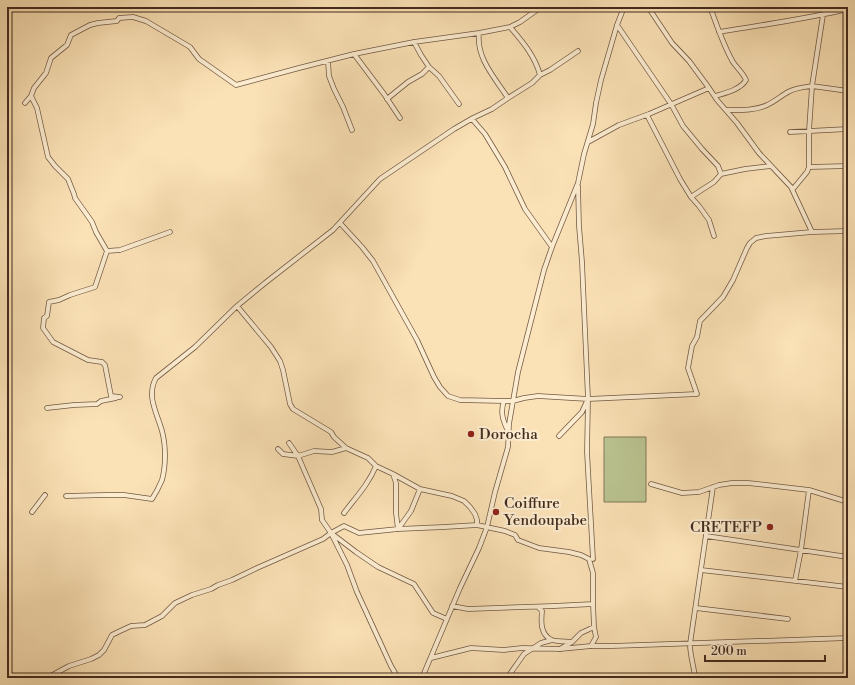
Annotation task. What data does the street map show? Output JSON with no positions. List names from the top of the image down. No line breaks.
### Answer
{"places":["Dorocha","Coiffure Yendoupabe","CRETEFP"],"scale_bar":"200 m"}
